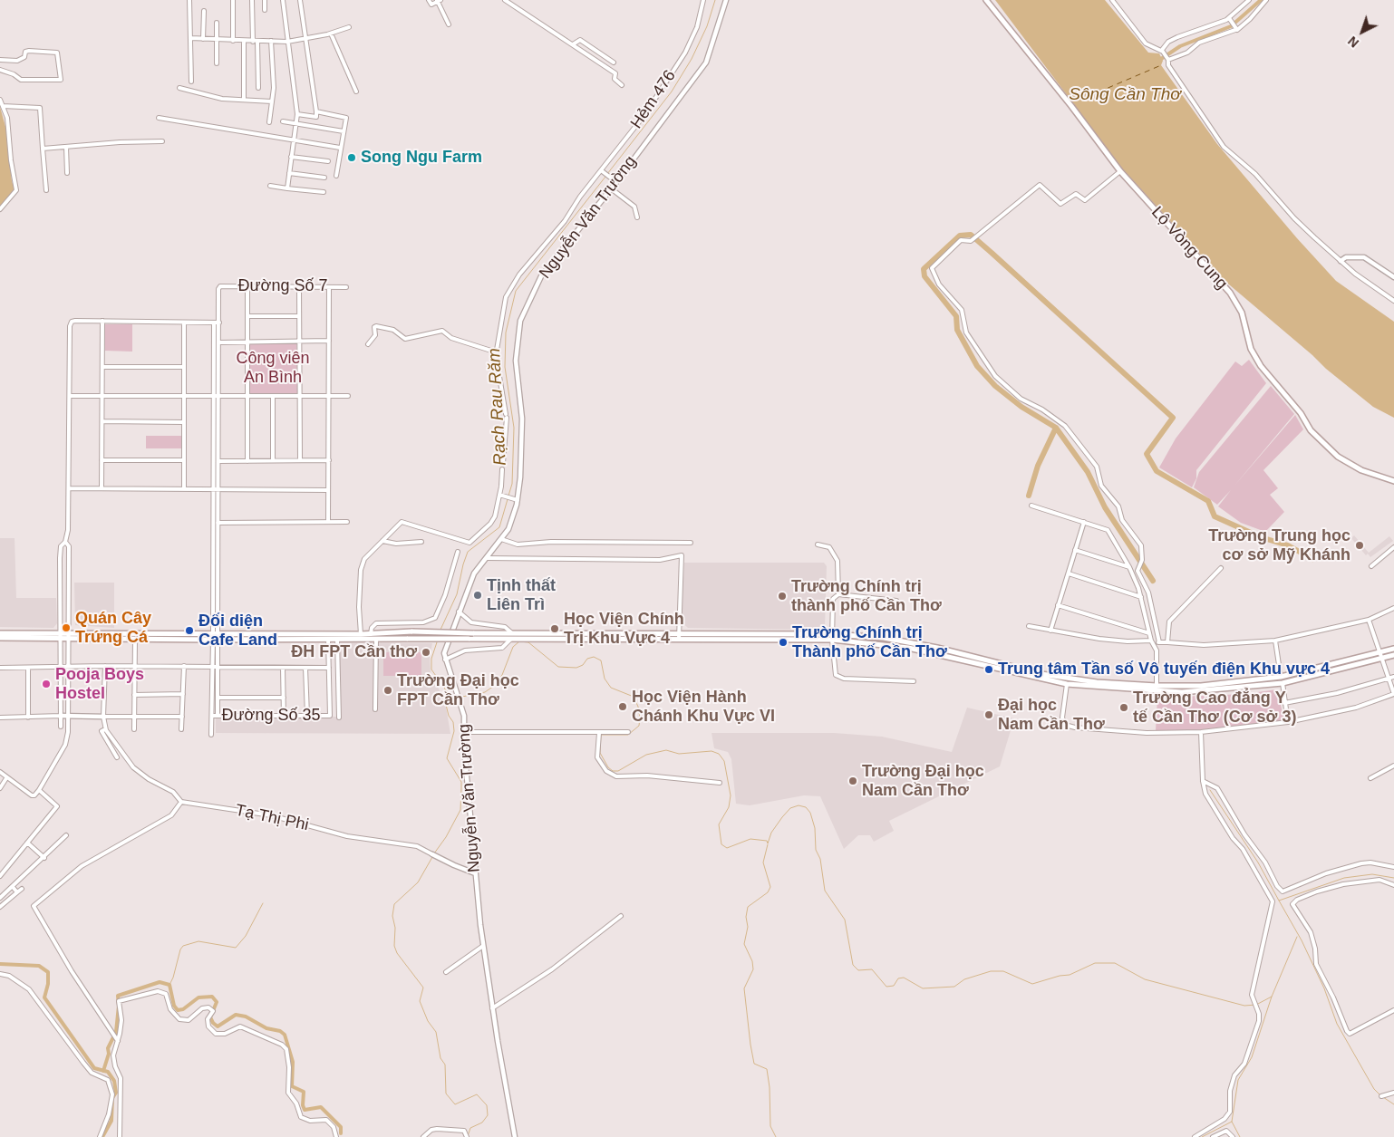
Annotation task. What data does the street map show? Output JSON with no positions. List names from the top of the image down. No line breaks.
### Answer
{"streets":{"main road":["Lộ Vòng Cung"],"street":["Hẻm 476","Nguyễn Văn Trường","Đường Số 7","Đường Số 35","Tạ Thị Phi"]},"crossings":[["Nguyễn Văn Trường","Tạ Thị Phi"]],"water":["Sông Cần Thơ","Rạch Rau Răm"],"parks":["Công viên An Bình"],"places":["Song Ngu Farm","Trường Trung học cơ sở Mỹ Khánh","Tịnh thất Liên Trì","Trường Chính trị thành phố Cần Thơ","Quán Cây Trứng Cá","Học Viện Chính Trị Khu Vực 4","Đối diện Cafe Land","Trường Chính trị Thành phố Cần Thơ","ĐH FPT Cần thơ","Trung tâm Tần số Vô tuyến điện Khu vực 4","Pooja Boys Hostel","Trường Đại học FPT Cần Thơ","Học Viện Hành Chánh Khu Vực VI","Trường Cao đẳng Y tế Cần Thơ (Cơ sở 3)","Đại học Nam Cần Thơ","Trường Đại học Nam Cần Thơ"],"north":"bottom left"}
